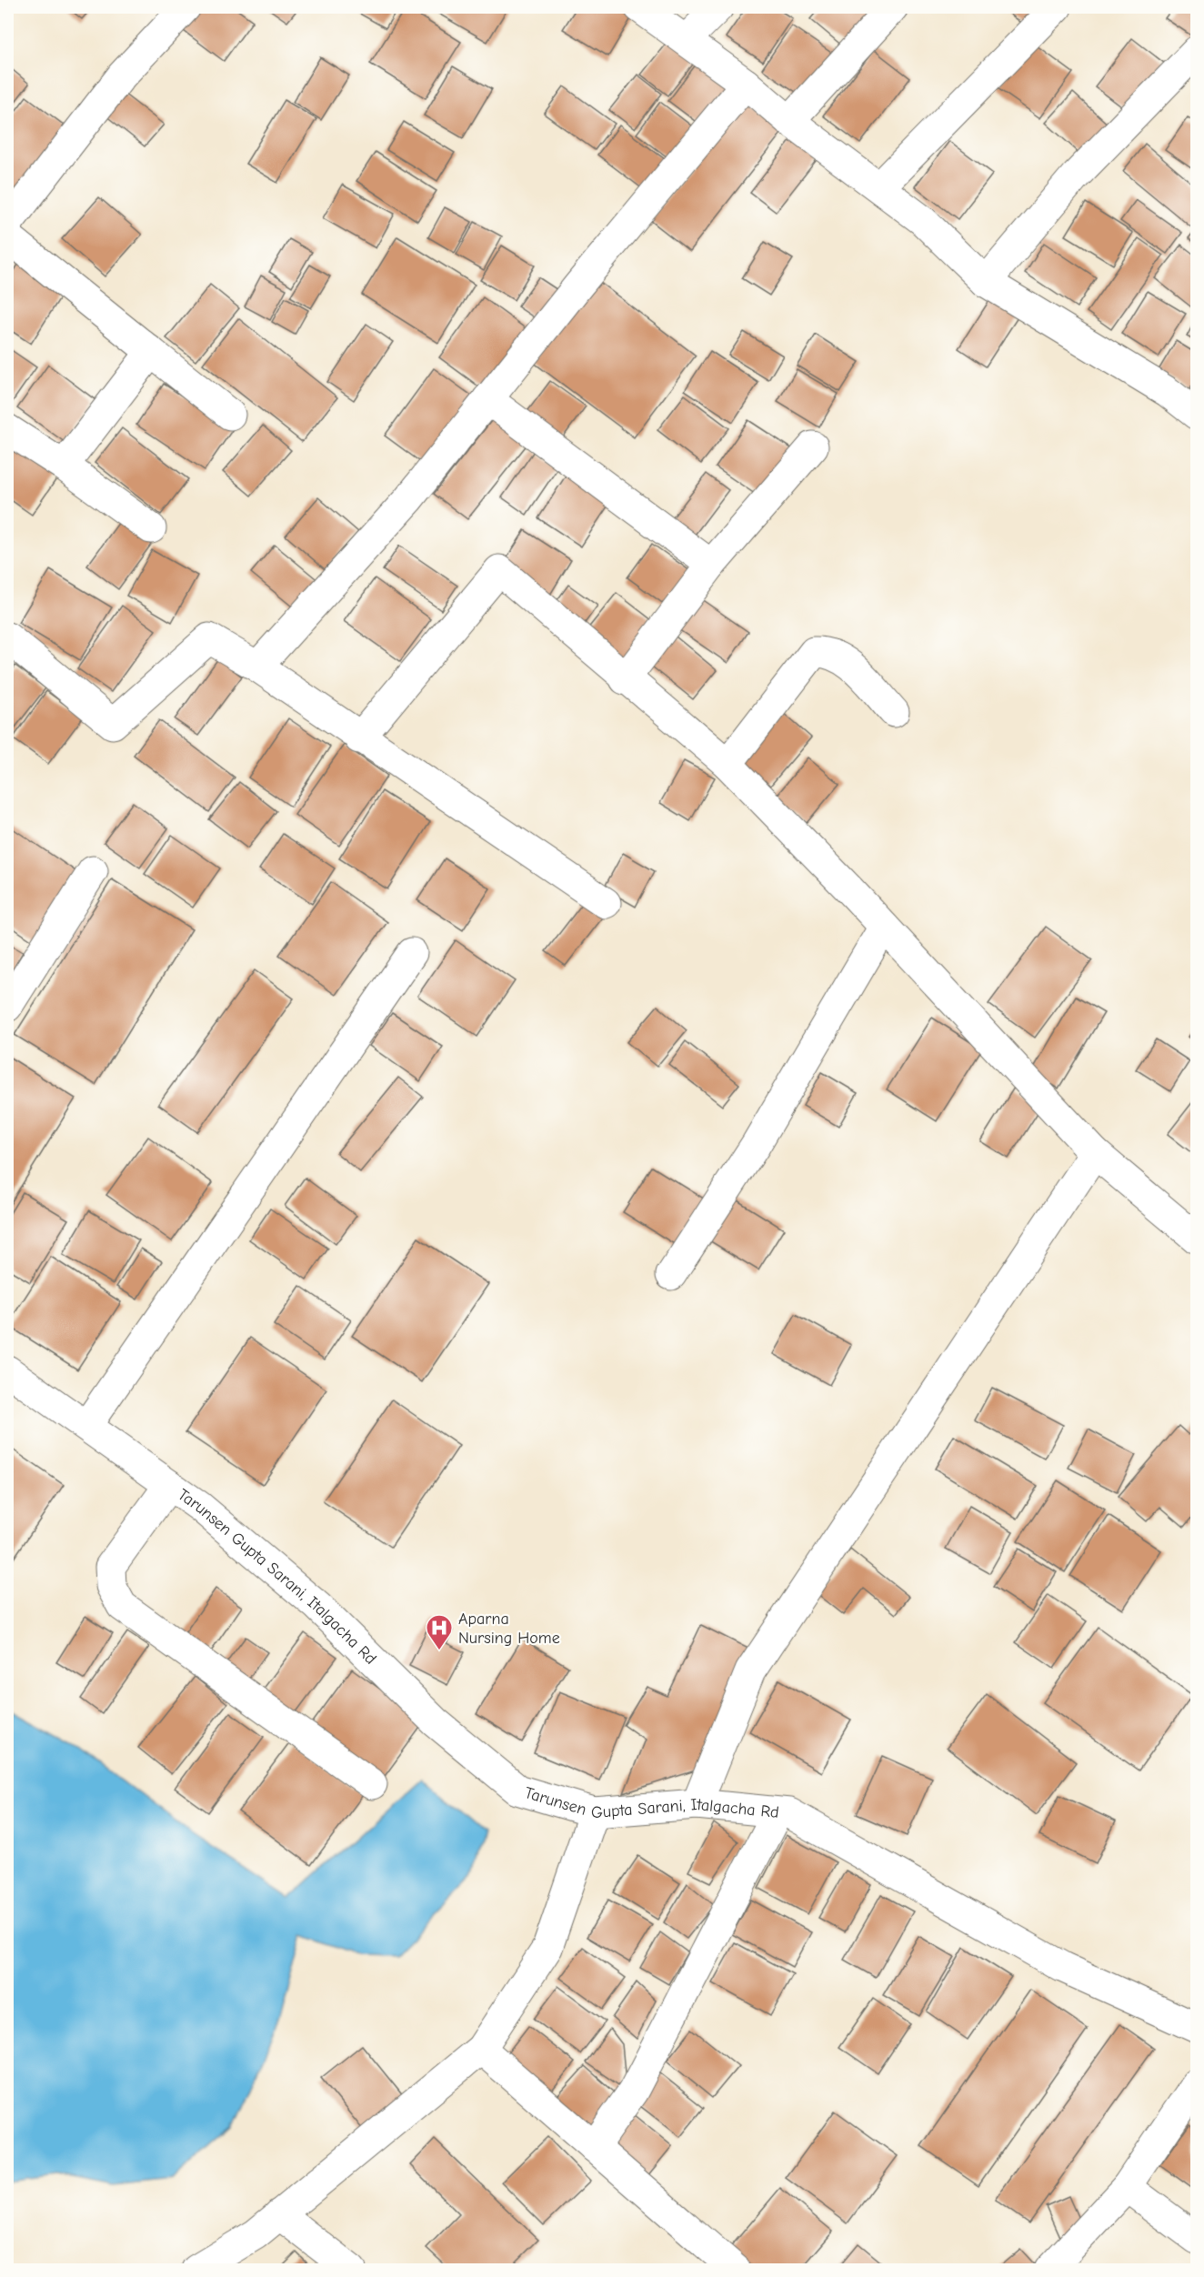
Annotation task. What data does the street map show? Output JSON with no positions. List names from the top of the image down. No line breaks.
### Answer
{"streets":{"street":["Tarunsen Gupta Sarani, Italgacha Rd"]},"places":{"hospital":["Aparna Nursing Home"]}}
